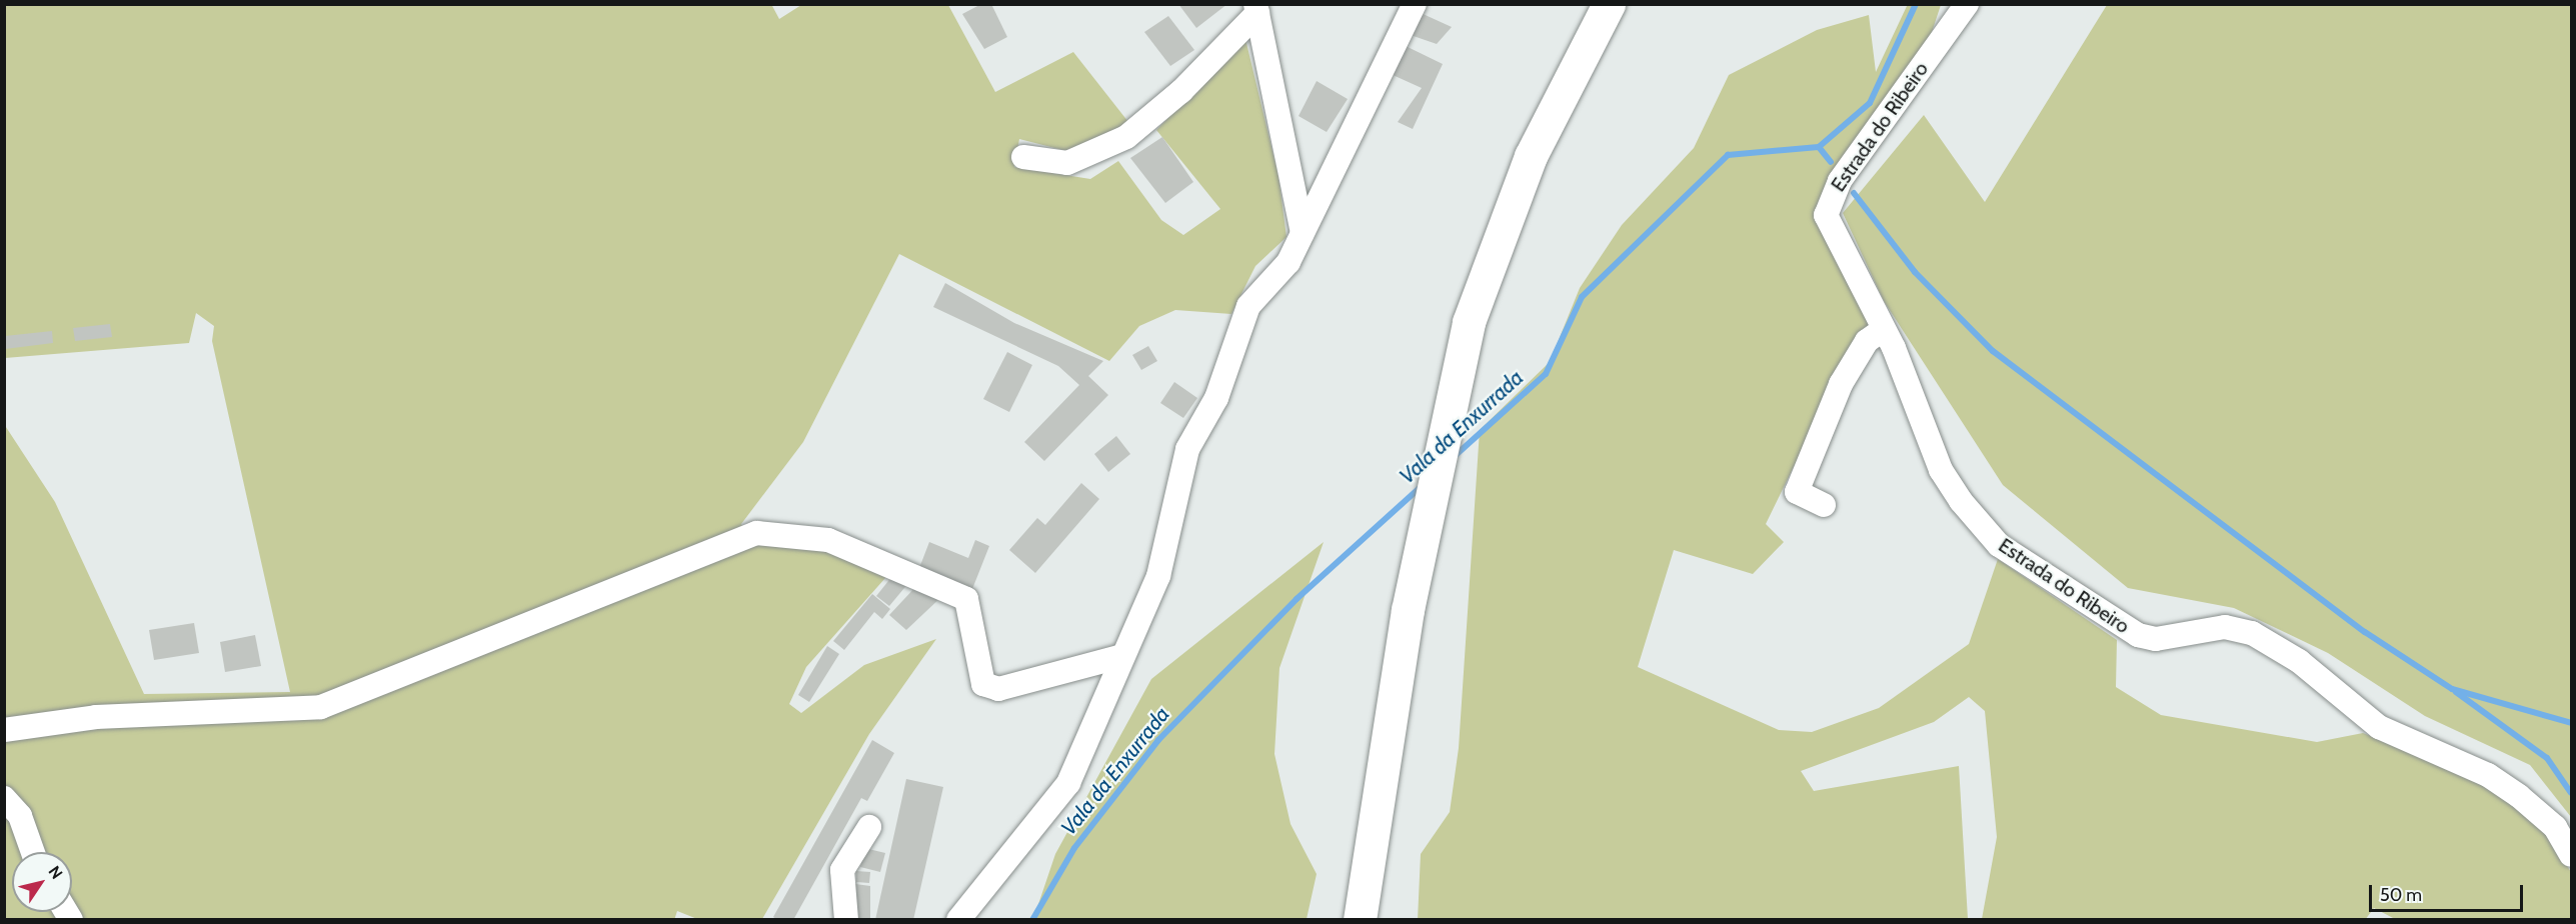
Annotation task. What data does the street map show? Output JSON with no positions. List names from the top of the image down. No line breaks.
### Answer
{"streets":{"street":["Estrada do Ribeiro"]},"water":["Vala da Enxurrada"],"scale_bar":"50 m","north":"top right"}
